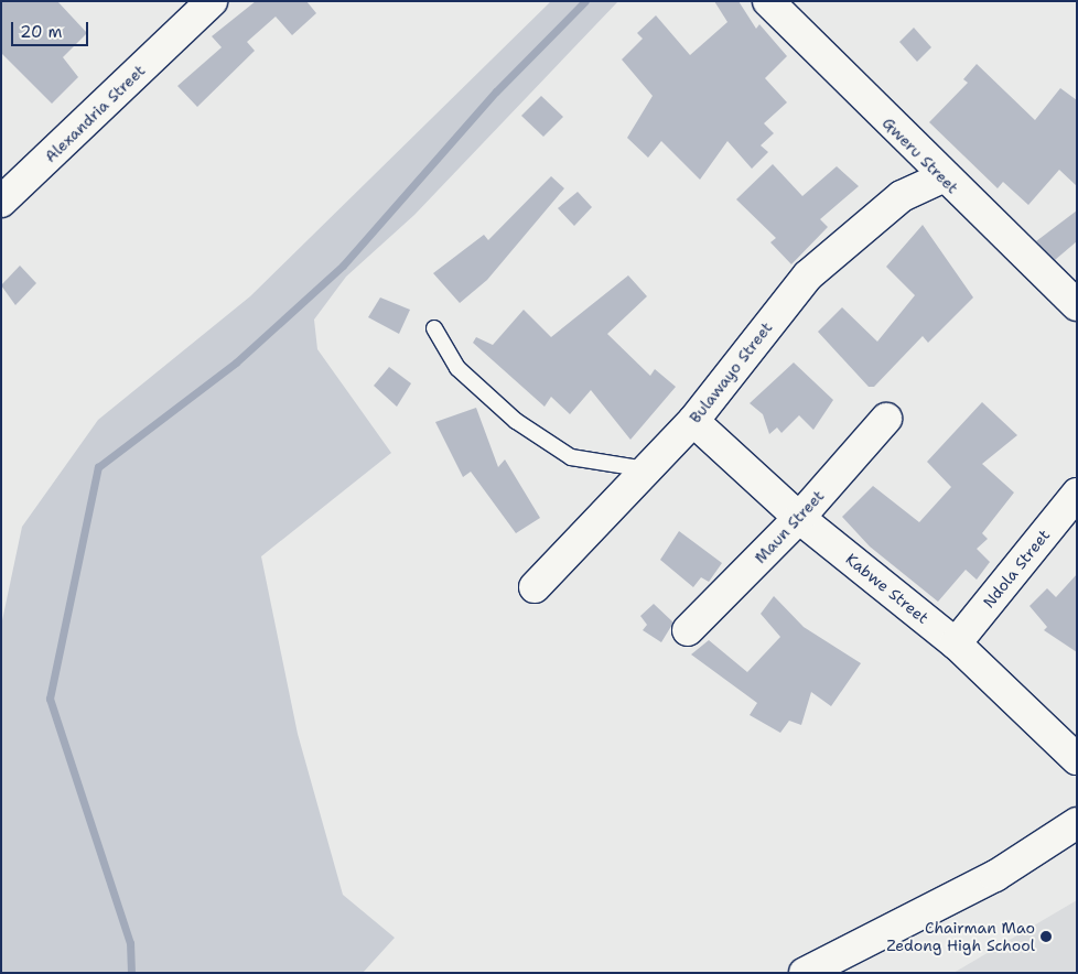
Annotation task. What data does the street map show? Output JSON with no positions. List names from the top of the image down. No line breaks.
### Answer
{"streets":{"street":["Alexandria Street","Gweru Street","Bulawayo Street","Maun Street","Ndola Street","Kabwe Street"]},"crossings":[["Gweru Street","Bulawayo Street"],["Bulawayo Street","Kabwe Street"],["Maun Street","Kabwe Street"],["Ndola Street","Kabwe Street"]],"places":["Chairman Mao Zedong High School"],"scale_bar":"20 m"}
